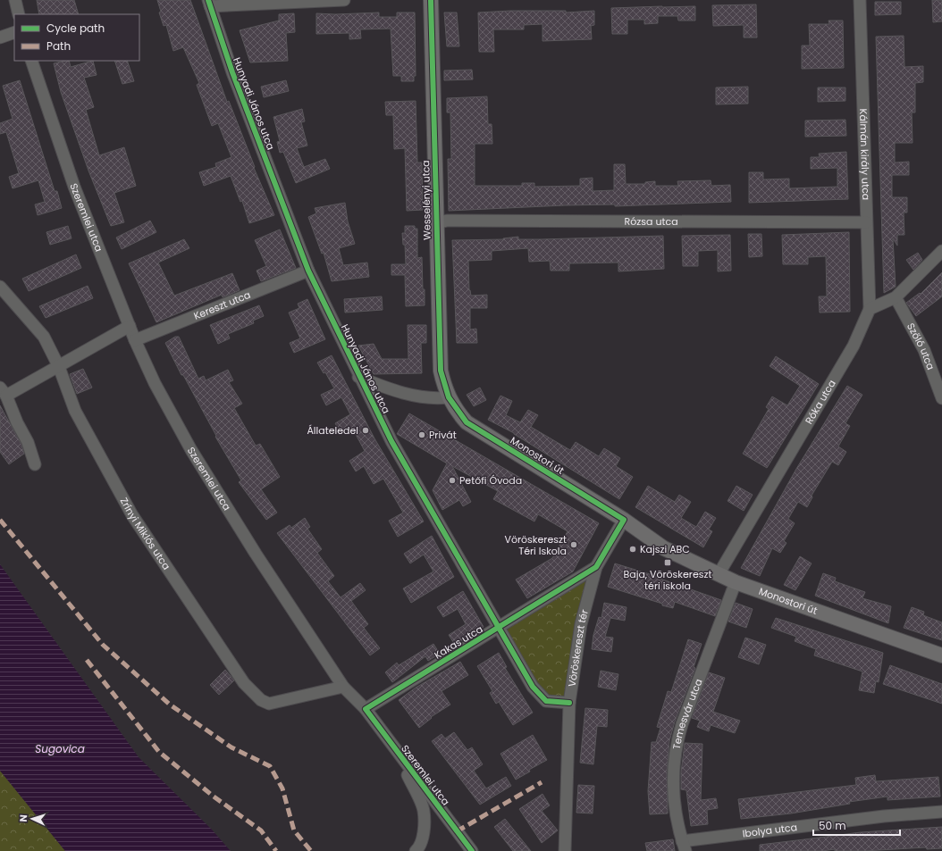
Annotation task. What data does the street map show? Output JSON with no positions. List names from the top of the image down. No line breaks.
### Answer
{"streets":{"main road":["Wesselényi utca","Monostori út"],"street":["Hunyadi János utca","Kálmán király utca","Szeremlei utca","Rózsa utca","Kereszt utca","Szőlő utca","Róka utca","Zrínyi Miklós utca","Kakas utca","Vöröskereszt tér","Temesvár utca","Ibolya utca"]},"crossings":[["Hunyadi János utca","Kereszt utca"],["Hunyadi János utca","Kakas utca"],["Hunyadi János utca","Vöröskereszt tér"],["Kálmán király utca","Rózsa utca"],["Kálmán király utca","Róka utca"],["Wesselényi utca","Rózsa utca"],["Wesselényi utca","Monostori út"],["Szeremlei utca","Kereszt utca"],["Szeremlei utca","Zrínyi Miklós utca"],["Szeremlei utca","Kakas utca"],["Róka utca","Monostori út"],["Monostori út","Vöröskereszt tér"],["Monostori út","Temesvár utca"],["Kakas utca","Vöröskereszt tér"],["Temesvár utca","Ibolya utca"]],"water":["Sugovica"],"places":{"other":["Állateledel","Privát","Petőfi Óvoda","Vöröskereszt Téri Iskola","Kajszi ABC"],"transit":["Baja, Vöröskereszt téri iskola"]},"legend":["Cycle path","Path"],"scale_bar":"50 m","north":"left"}
